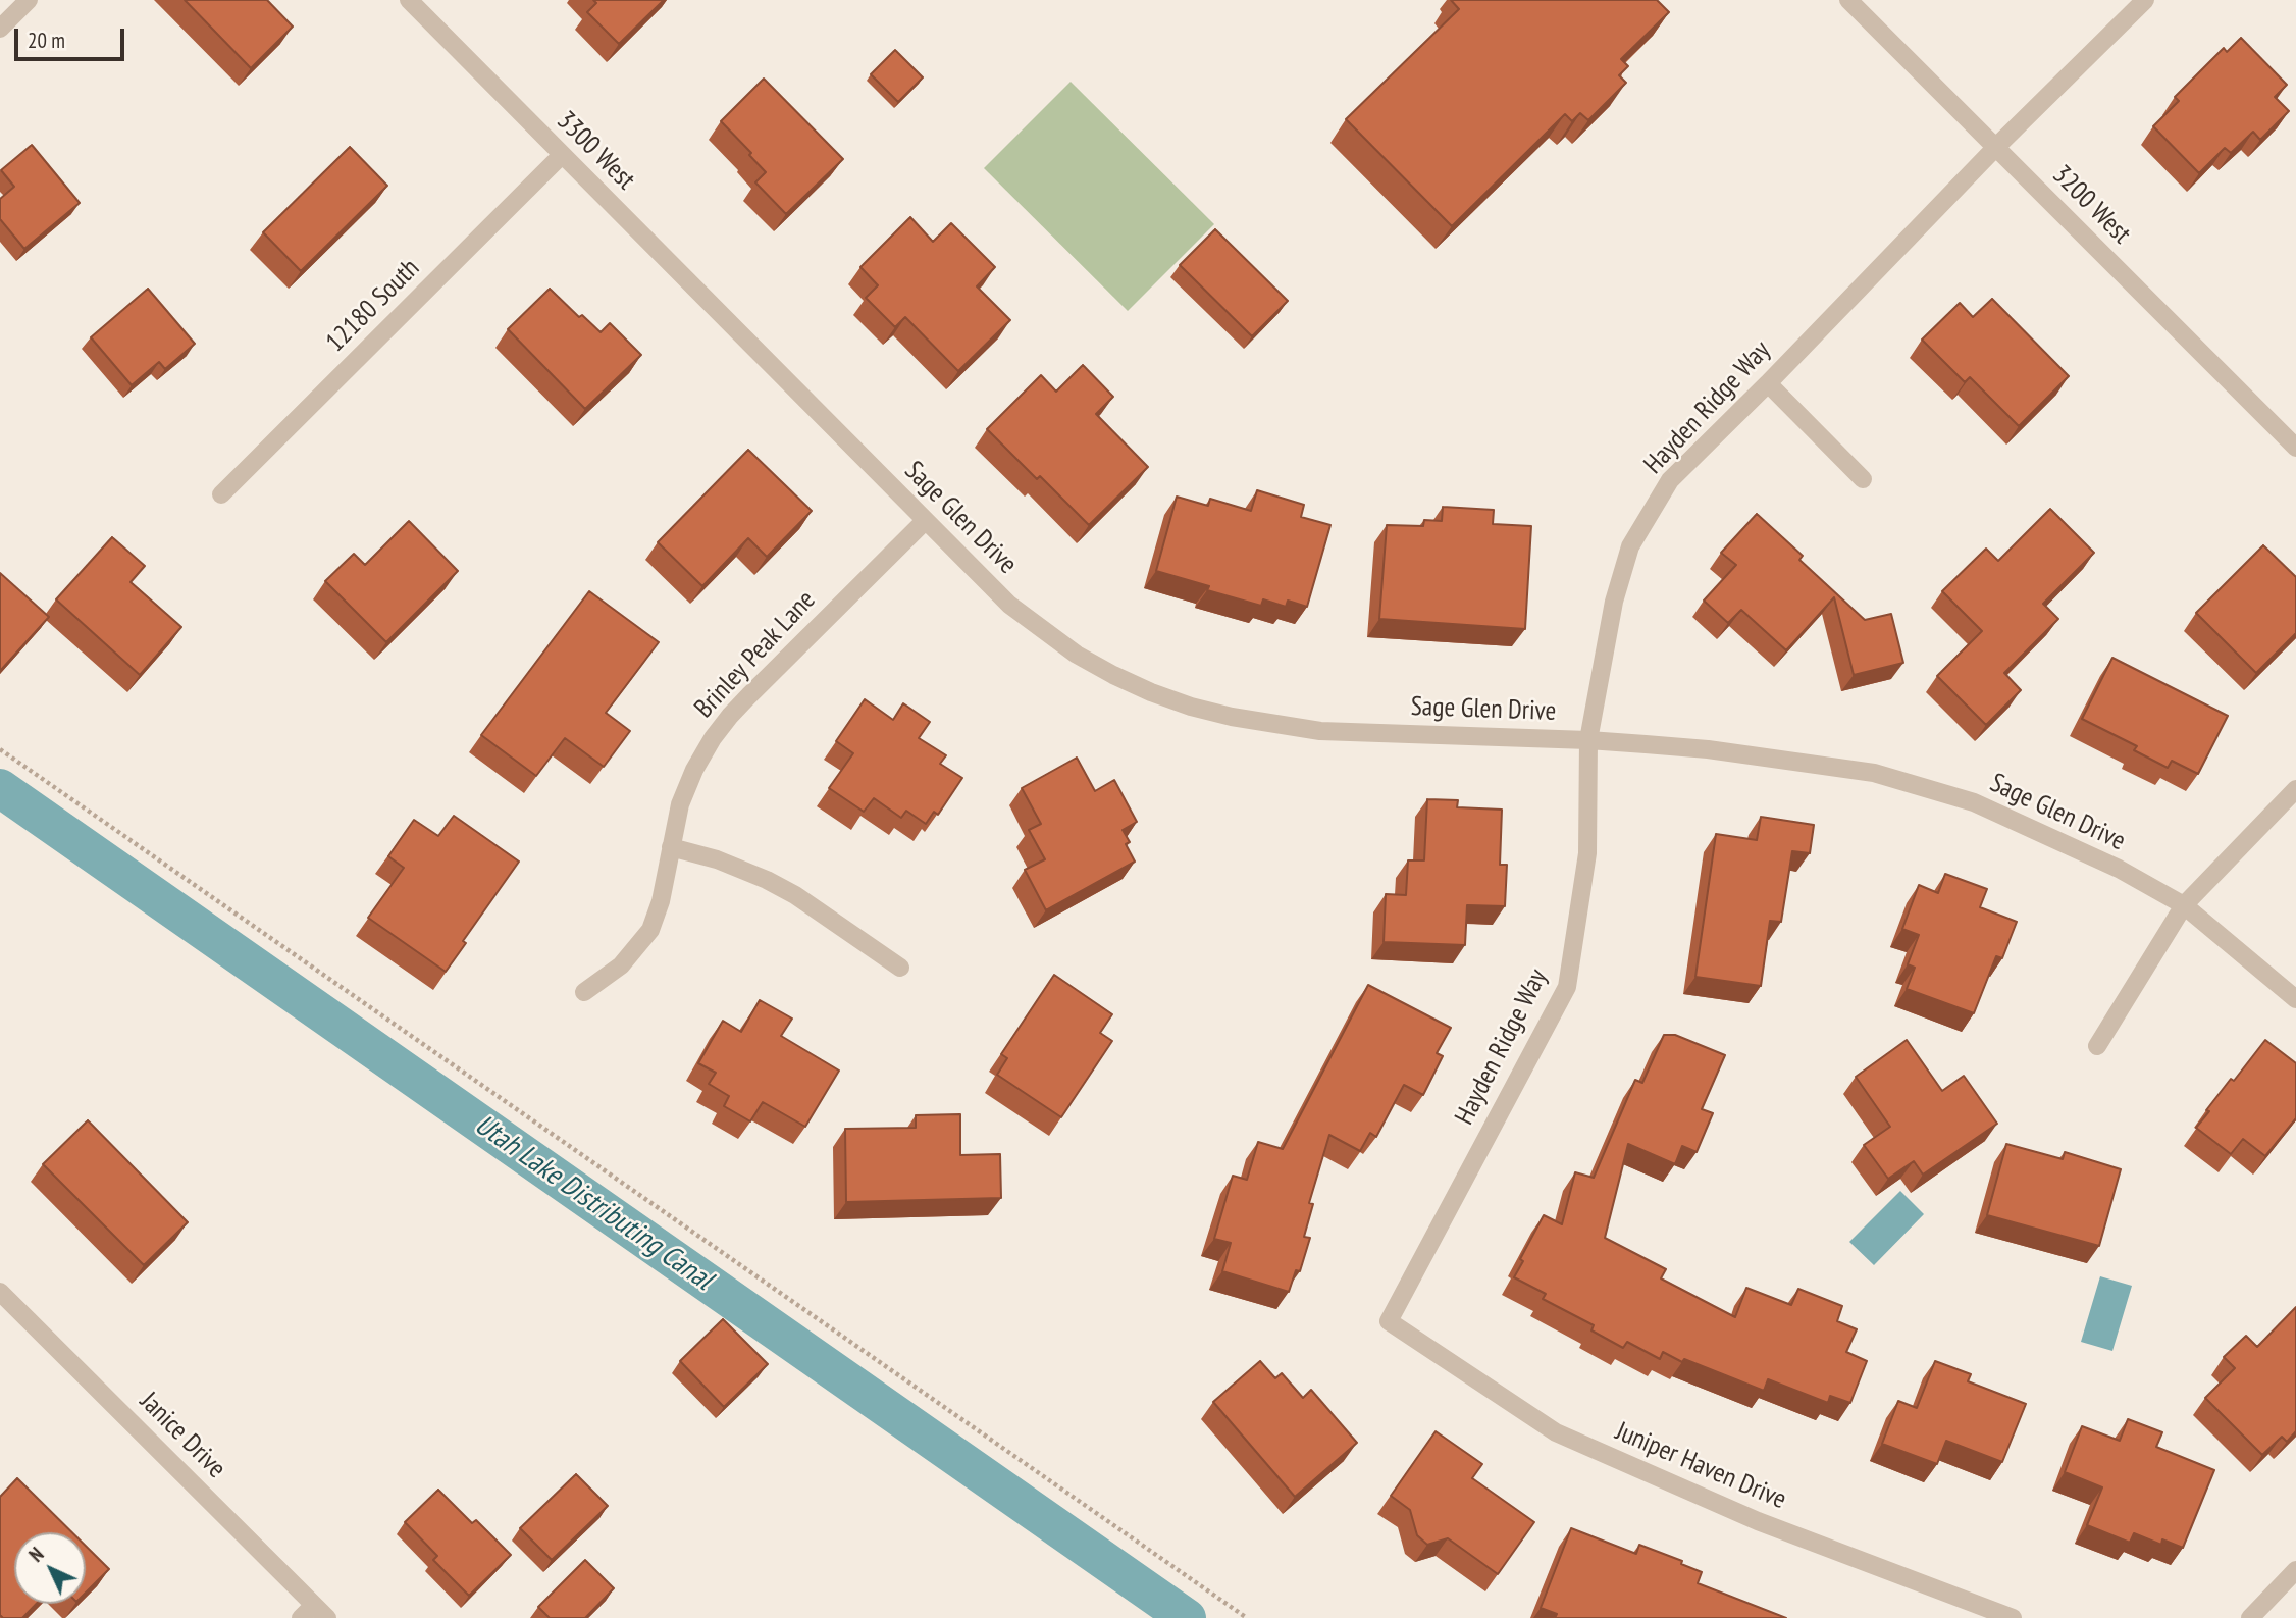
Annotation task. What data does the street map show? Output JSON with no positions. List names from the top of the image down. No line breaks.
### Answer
{"streets":{"street":["3300 West","3200 West","12180 South","Hayden Ridge Way","Sage Glen Drive","Brinley Peak Lane","Janice Drive","Juniper Haven Drive"]},"crossings":[["3300 West","12180 South"],["3300 West","Sage Glen Drive"],["3200 West","Hayden Ridge Way"],["Hayden Ridge Way","Sage Glen Drive"],["Hayden Ridge Way","Juniper Haven Drive"],["Sage Glen Drive","Brinley Peak Lane"]],"water":["Utah Lake Distributing Canal"],"scale_bar":"20 m","north":"top left"}
